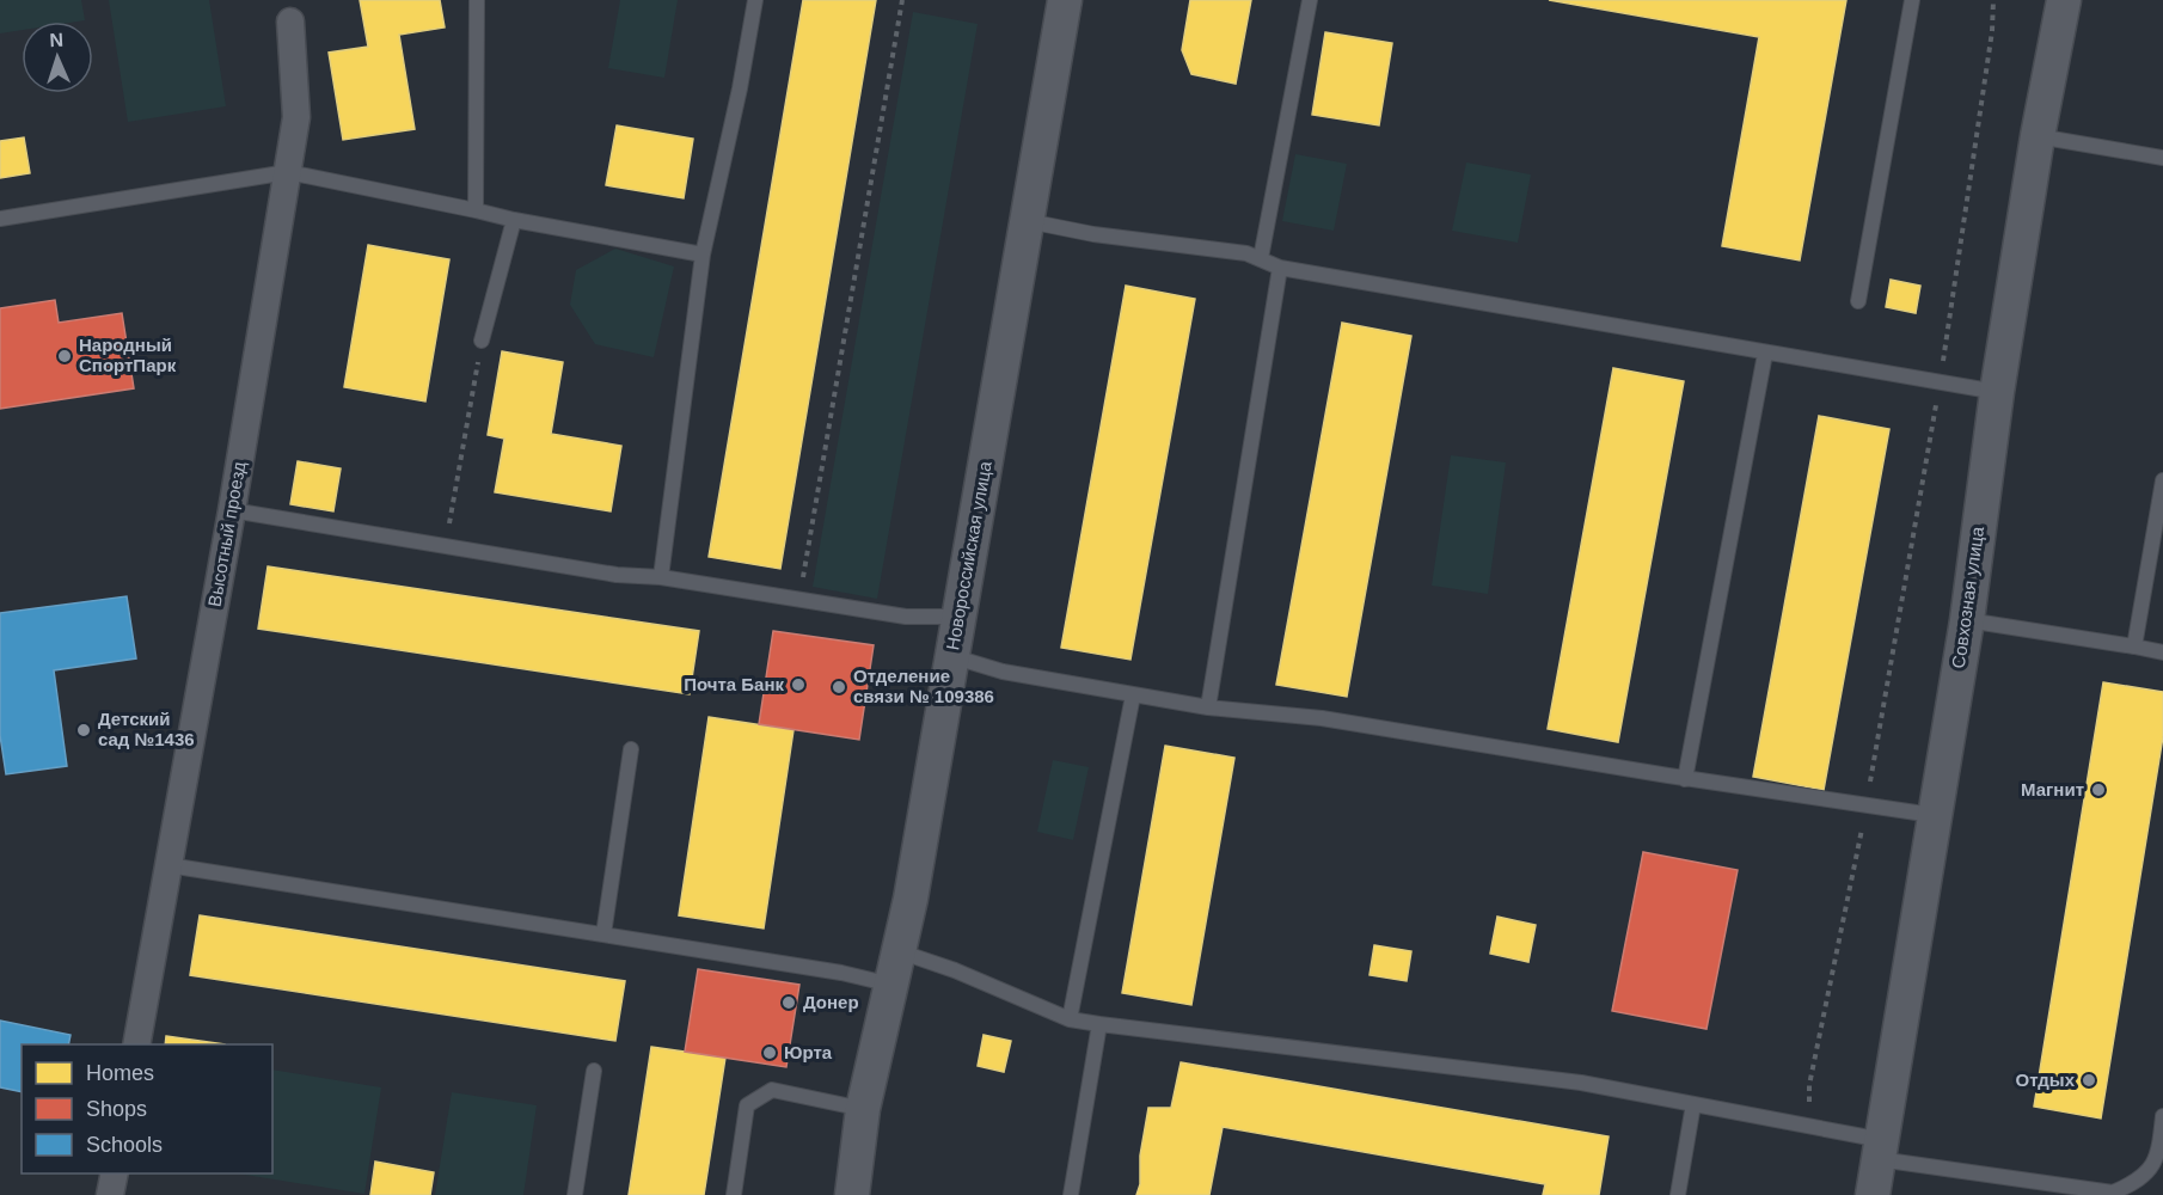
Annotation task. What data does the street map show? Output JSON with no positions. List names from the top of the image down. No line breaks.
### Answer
{"streets":{"street":["Высотный проезд","Новороссийская улица","Совхозная улица"]},"places":["Народный СпортПарк","Почта Банк","Отделение связи № 109386","Детский сад №1436","Магнит","Донер","Юрта","Отдых"],"legend":["Homes","Shops","Schools"],"north":"top"}
